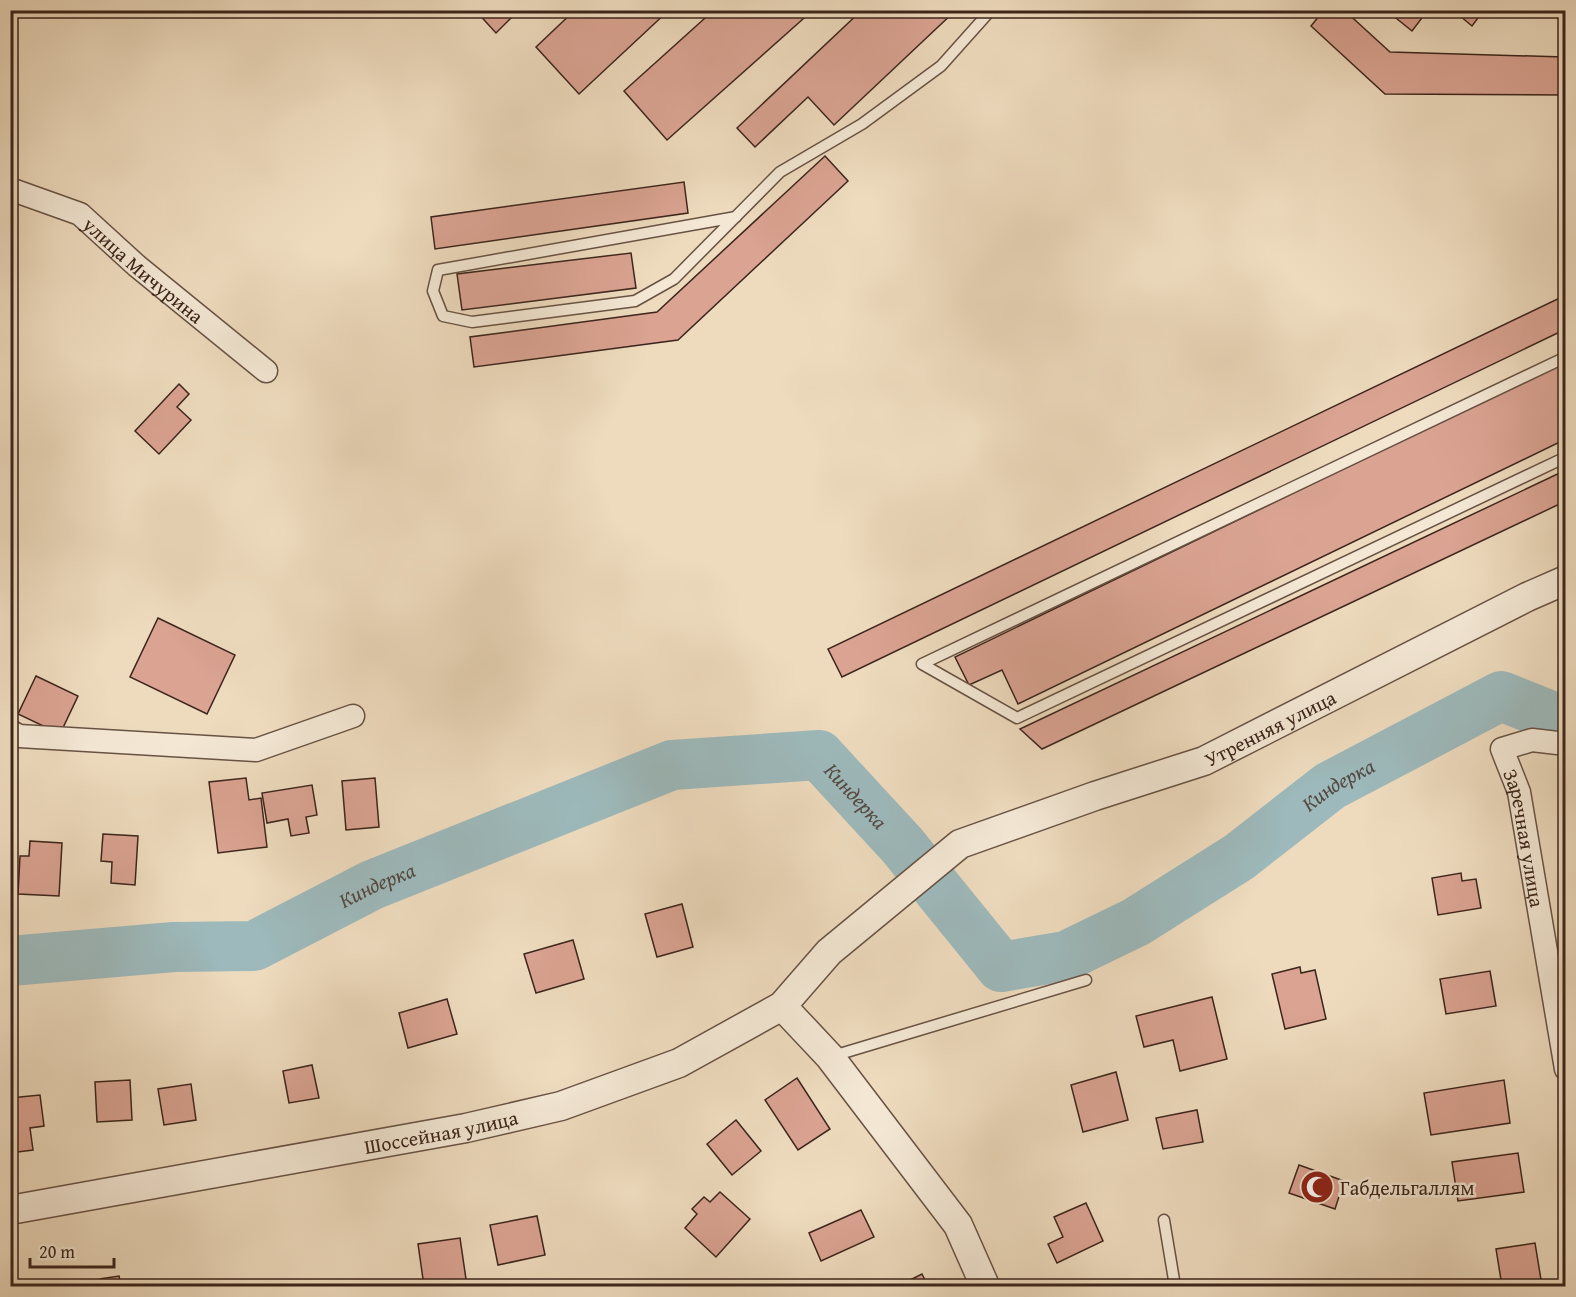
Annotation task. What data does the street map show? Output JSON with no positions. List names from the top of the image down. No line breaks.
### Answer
{"streets":{"street":["улица Мичурина","Утренняя улица","Заречная улица","Шоссейная улица"]},"crossings":[["Утренняя улица","Шоссейная улица"]],"water":["Киндерка"],"places":{"mosque":["Габдельгаллям"]},"scale_bar":"20 m"}
